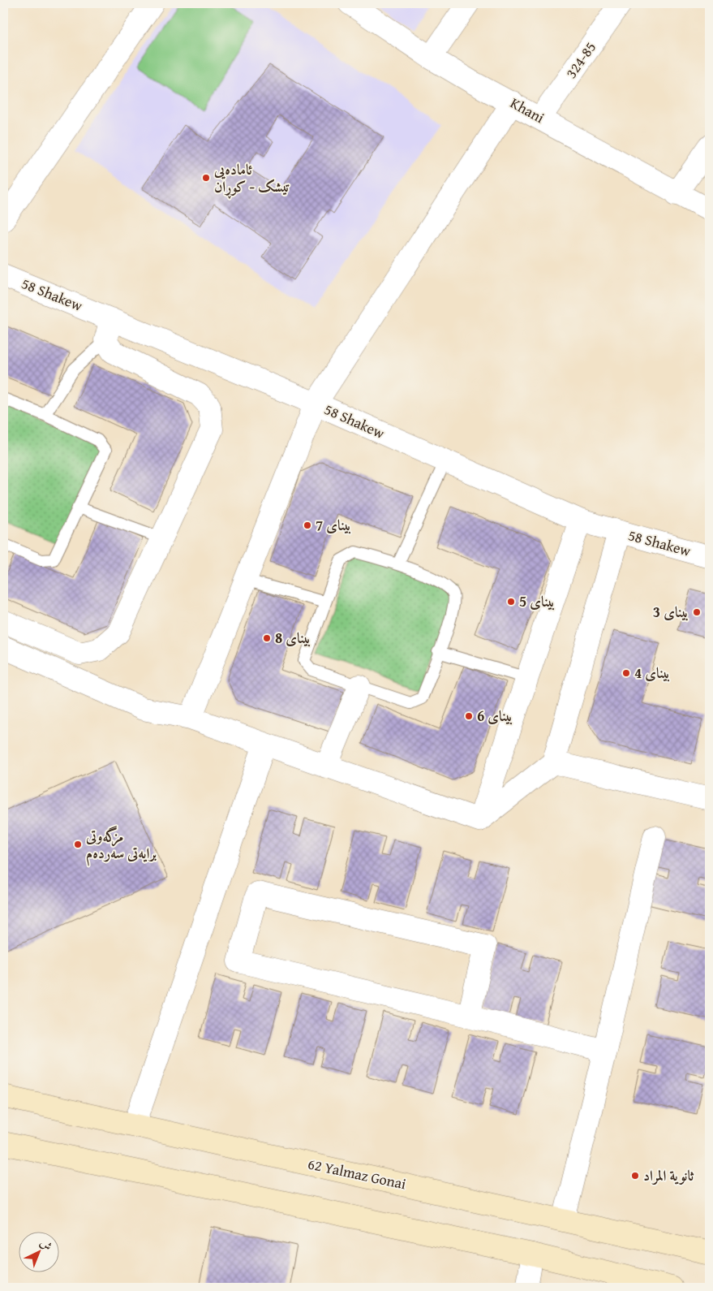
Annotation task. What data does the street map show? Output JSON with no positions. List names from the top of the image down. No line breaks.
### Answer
{"streets":{"main road":["62 Yalmaz Gonai"],"street":["324-85","Khani","58 Shakew"]},"crossings":[["324-85","Khani"]],"places":["ئامادەیی تیشک - کوڕان","بيناى 7","بيناى 5","بيناى 3","بيناى 8","بيناى 4","بيناى 6","مزگەوتی برایەتی سەردەم","ثانوية المراد"],"north":"top right"}
